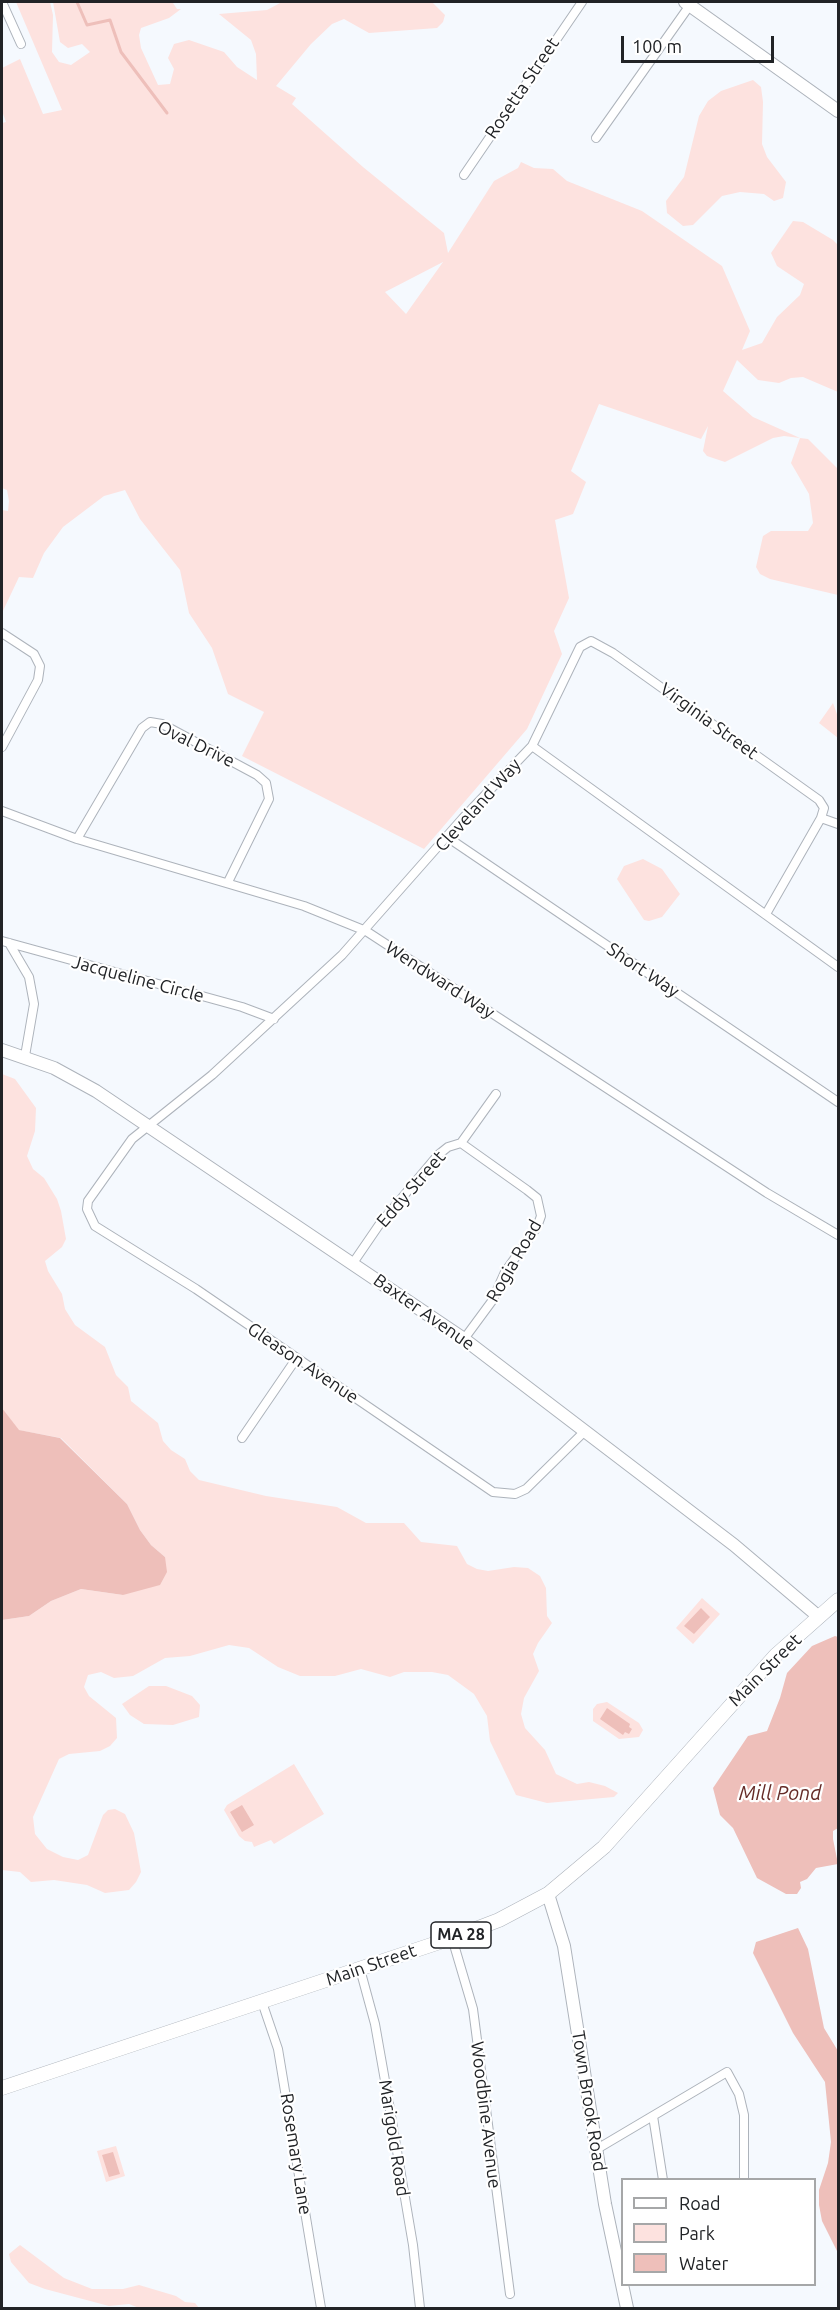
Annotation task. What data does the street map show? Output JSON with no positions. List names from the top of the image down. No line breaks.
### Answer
{"streets":{"main road":["Main Street","MA 28"],"street":["Rosetta Street","Virginia Street","Oval Drive","Cleveland Way","Short Way","Jacqueline Circle","Wendward Way","Eddy Street","Rogia Road","Baxter Avenue","Gleason Avenue","Town Brook Road","Woodbine Avenue","Marigold Road","Rosemary Lane"]},"crossings":[["Virginia Street","Cleveland Way"],["Oval Drive","Wendward Way"],["Cleveland Way","Short Way"],["Cleveland Way","Jacqueline Circle"],["Cleveland Way","Wendward Way"],["Cleveland Way","Baxter Avenue"],["Cleveland Way","Gleason Avenue"],["Eddy Street","Rogia Road"],["Eddy Street","Baxter Avenue"],["Rogia Road","Baxter Avenue"],["Baxter Avenue","Gleason Avenue"],["Baxter Avenue","Main Street"],["Main Street","Town Brook Road"],["Main Street","Woodbine Avenue"],["Main Street","Marigold Road"],["Main Street","Rosemary Lane"]],"water":["Mill Pond"],"legend":["Road","Park","Water"],"scale_bar":"100 m"}
